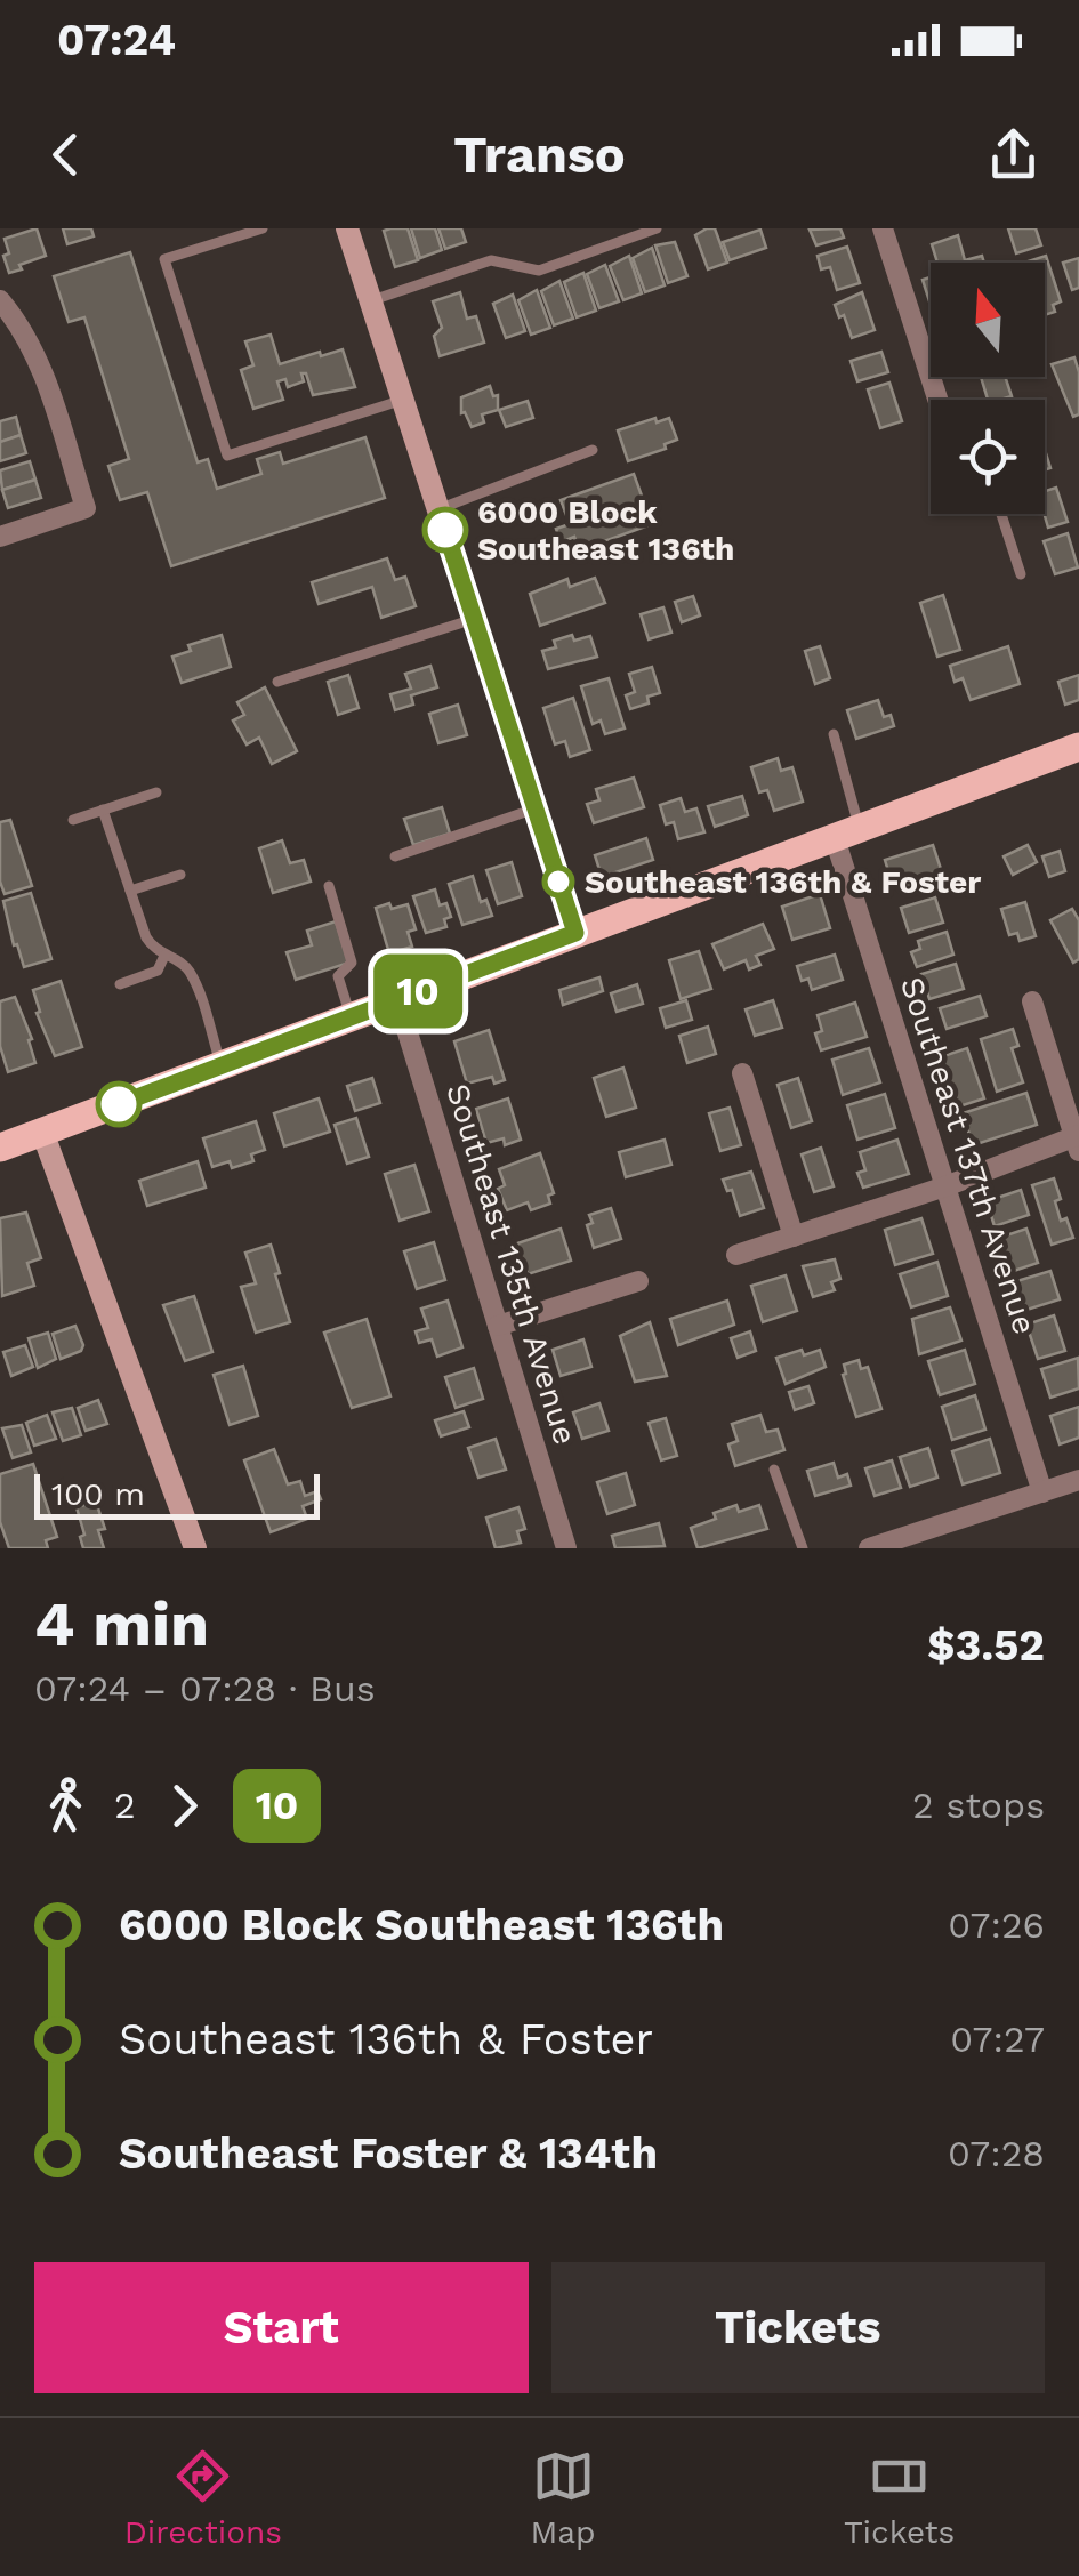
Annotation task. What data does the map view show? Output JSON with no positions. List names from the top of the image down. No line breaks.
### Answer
{"streets":{"street":["Southeast 137th Avenue","Southeast 135th Avenue"]},"places":["6000 Block Southeast 136th","Southeast 136th & Foster"],"lines":["bus line 10"],"scale_bar":"100 m","north":"top","page":{"status":"07:24","header":"Transo","on_map":"10","scale":"100 m","heading":["4 min","07:24 – 07:28 · Bus","$3.52"],"legs":["2","10","2 stops"],"list":[{"name":"6000 Block Southeast 136th","value":"07:26"},{"name":"Southeast 136th & Foster","value":"07:27"},{"name":"Southeast Foster & 134th","value":"07:28"}],"buttons":["Start","Tickets"],"tabs":["Directions","Map","Tickets"]}}
